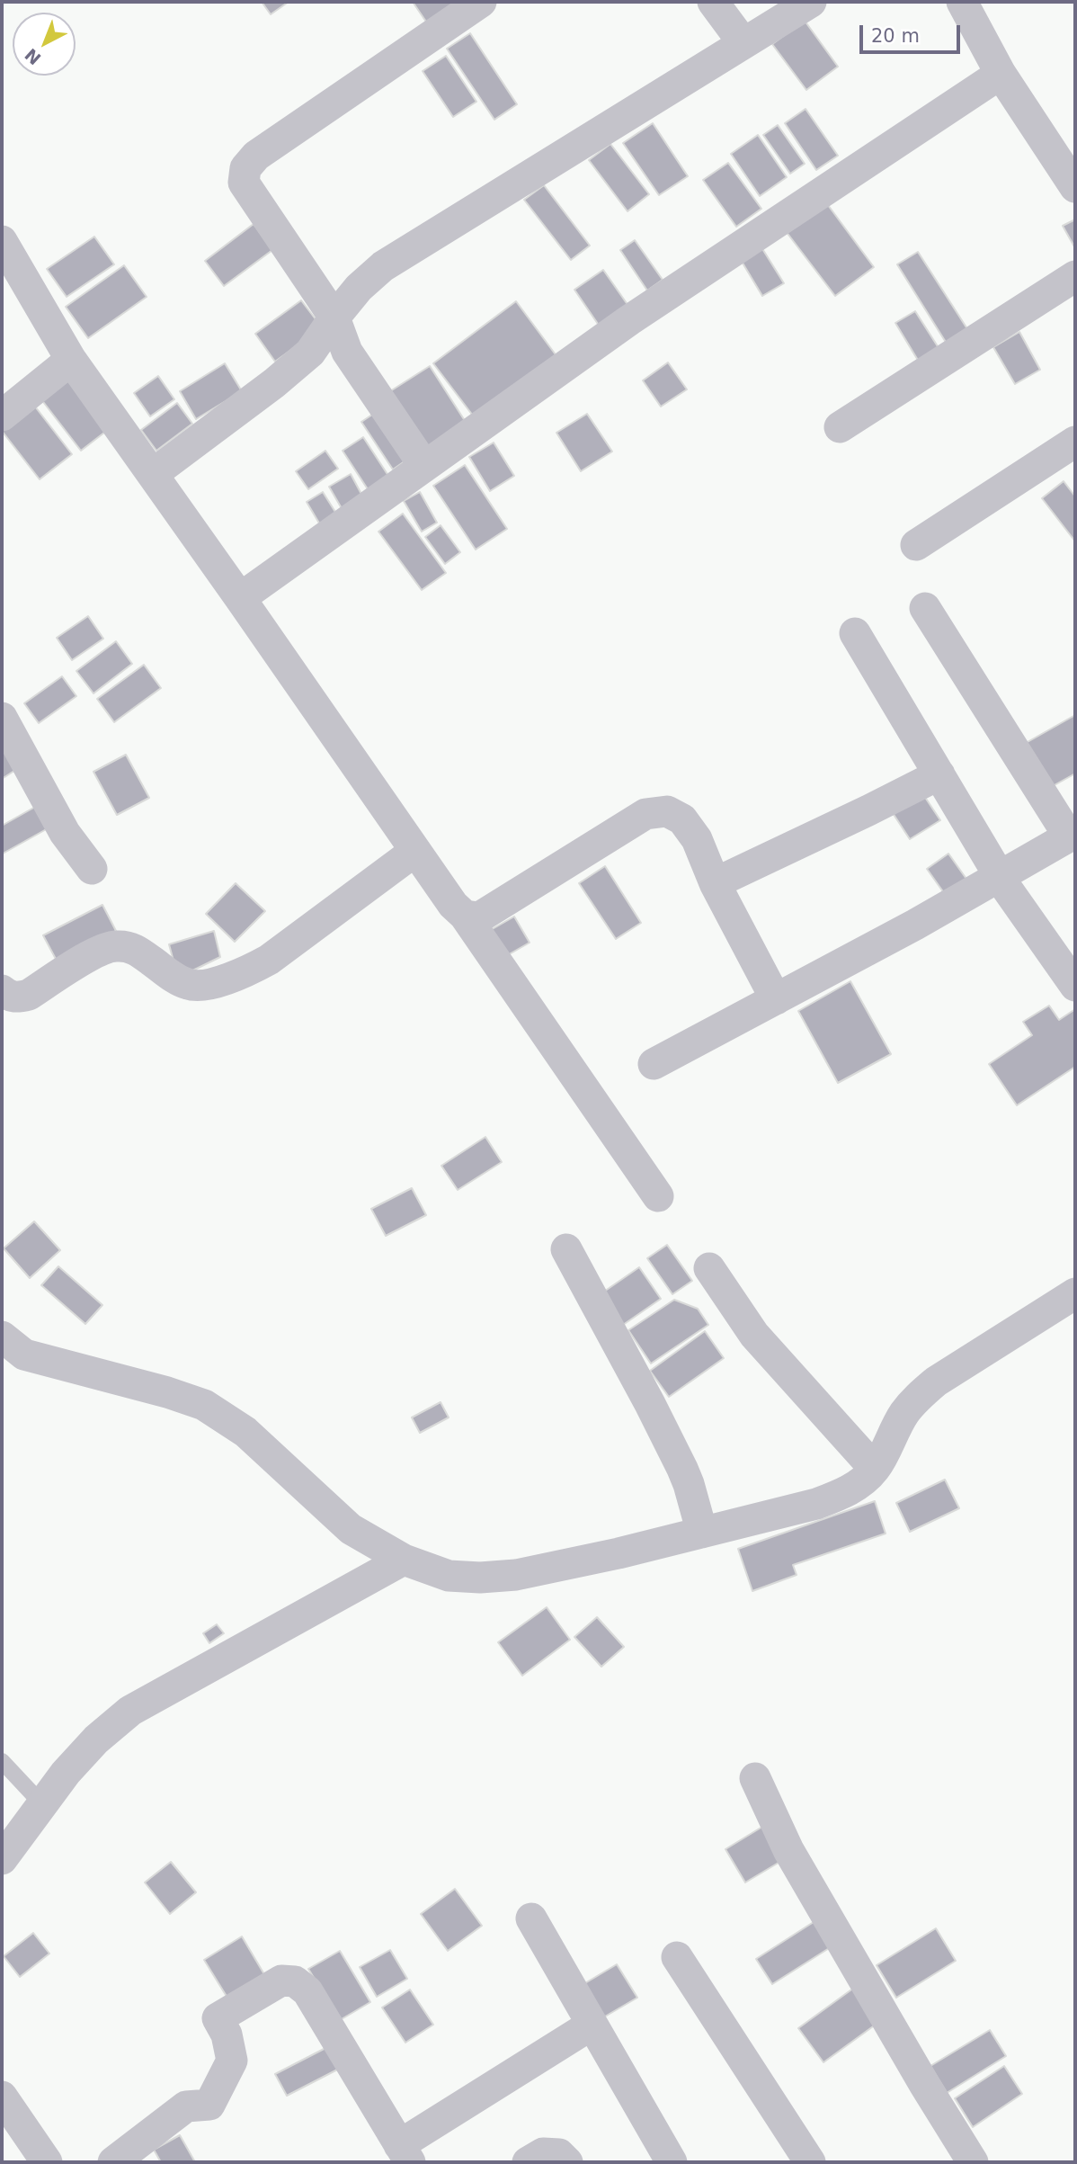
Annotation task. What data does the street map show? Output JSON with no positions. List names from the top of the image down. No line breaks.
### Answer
{"scale_bar":"20 m","north":"bottom left"}
